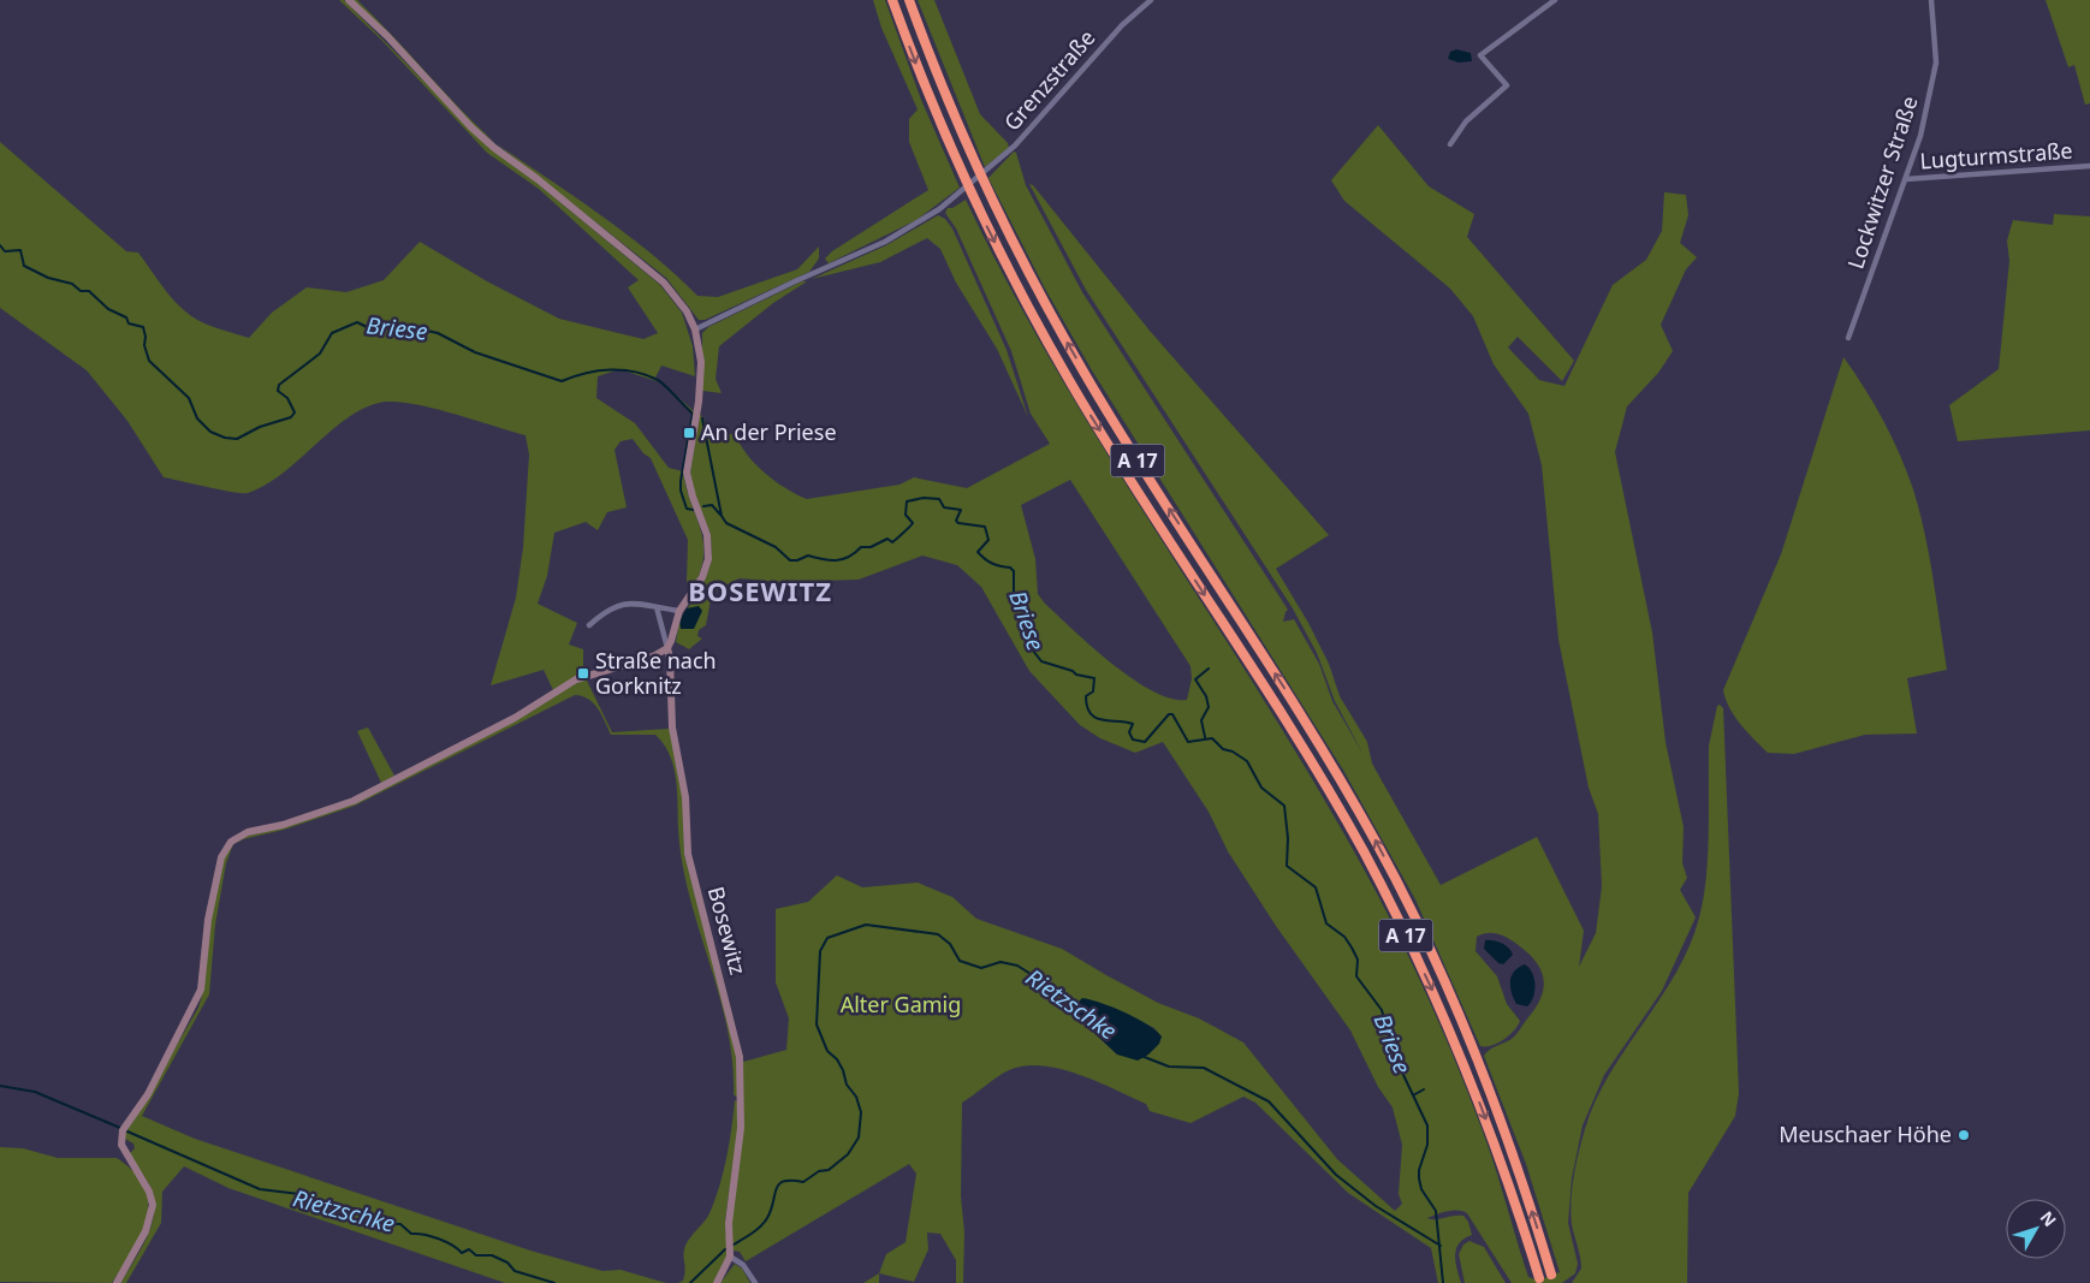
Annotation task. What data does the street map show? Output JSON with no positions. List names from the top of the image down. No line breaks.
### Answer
{"streets":{"highway":["A 17"],"street":["Grenzstraße","Lugturmstraße","Lockwitzer Straße","Bosewitz"]},"crossings":[["Grenzstraße","Bosewitz"],["Lugturmstraße","Lockwitzer Straße"]],"districts":["BOSEWITZ"],"water":["Briese","Rietzschke"],"parks":["Alter Gamig"],"places":{"transit":["An der Priese","Straße nach Gorknitz"],"other":["Meuschaer Höhe"]},"north":"top right"}
